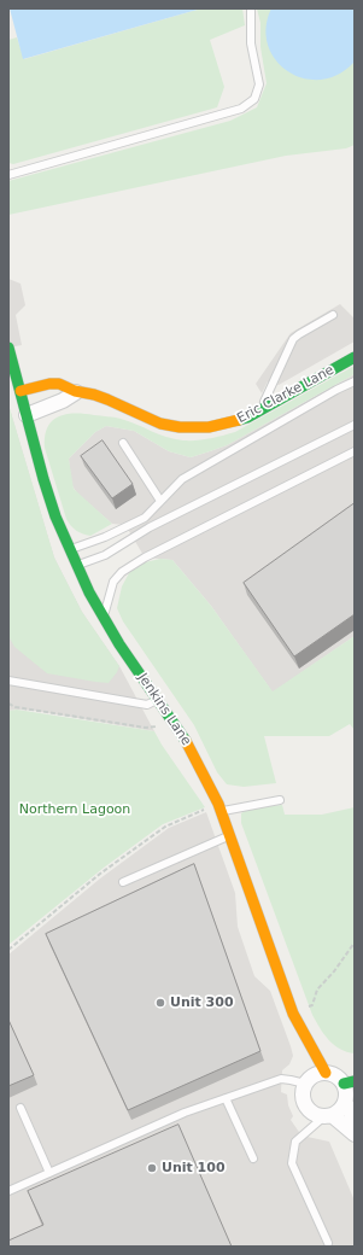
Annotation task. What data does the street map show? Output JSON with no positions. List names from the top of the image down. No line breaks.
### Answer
{"streets":{"street":["Eric Clarke Lane","Jenkins Lane"]},"crossings":[["Eric Clarke Lane","Jenkins Lane"]],"parks":["Northern Lagoon"],"places":["Unit 300","Unit 100"]}
